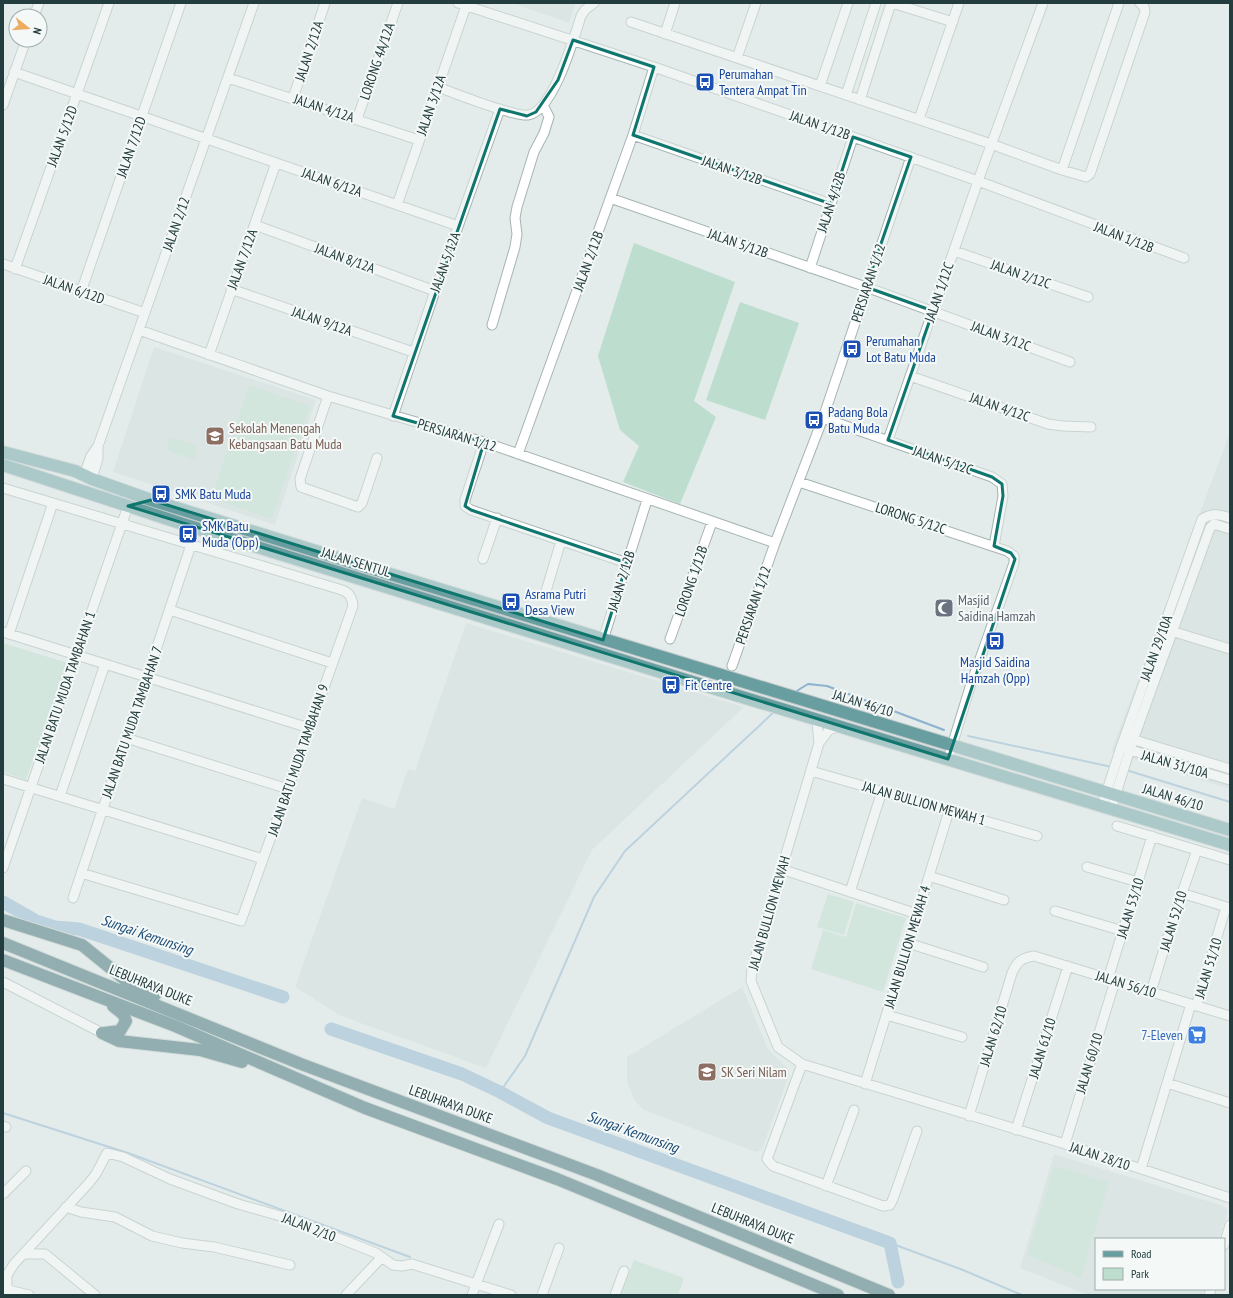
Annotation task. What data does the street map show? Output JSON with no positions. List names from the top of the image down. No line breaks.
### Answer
{"streets":{"highway":["LEBUHRAYA DUKE"],"main road":["JALAN SENTUL","JALAN 46/10"],"street":["JALAN 2/12A","LORONG 4A/12A","JALAN 3/12A","JALAN 4/12A","JALAN 1/12B","JALAN 5/12D","JALAN 7/12D","JALAN 3/12B","JALAN 6/12A","JALAN 4/12B","JALAN 2/12","JALAN 5/12B","JALAN 8/12A","JALAN 7/12A","JALAN 2/12B","JALAN 5/12A","JALAN 2/12C","PERSIARAN 1/12","JALAN 6/12D","JALAN 1/12C","JALAN 9/12A","JALAN 3/12C","JALAN 4/12C","JALAN 5/12C","LORONG 5/12C","LORONG 1/12B","JALAN 29/10A","JALAN BATU MUDA TAMBAHAN 1","JALAN BATU MUDA TAMBAHAN 7","JALAN BATU MUDA TAMBAHAN 9","JALAN 31/10A","JALAN BULLION MEWAH 1","JALAN 53/10","JALAN BULLION MEWAH","JALAN 52/10","JALAN BULLION MEWAH 4","JALAN 51/10","JALAN 56/10","JALAN 62/10","JALAN 61/10","JALAN 60/10","JALAN 28/10","JALAN 2/10"]},"crossings":[["JALAN 2/12A","JALAN 4/12A"],["LORONG 4A/12A","JALAN 4/12A"],["JALAN 3/12A","JALAN 4/12A"],["JALAN 3/12A","JALAN 1/12B"],["JALAN 3/12A","JALAN 6/12A"],["JALAN 4/12A","JALAN 2/12"],["JALAN 1/12B","JALAN 4/12B"],["JALAN 1/12B","JALAN 2/12B"],["JALAN 1/12B","PERSIARAN 1/12"],["JALAN 1/12B","JALAN 1/12C"],["JALAN 5/12D","JALAN 6/12A"],["JALAN 5/12D","JALAN 6/12D"],["JALAN 7/12D","JALAN 6/12A"],["JALAN 7/12D","JALAN 6/12D"],["JALAN 3/12B","JALAN 4/12B"],["JALAN 3/12B","JALAN 2/12B"],["JALAN 6/12A","JALAN 2/12"],["JALAN 6/12A","JALAN 7/12A"],["JALAN 6/12A","JALAN 5/12A"],["JALAN 4/12B","JALAN 5/12B"],["JALAN 2/12","PERSIARAN 1/12"],["JALAN 2/12","JALAN 6/12D"],["JALAN 5/12B","JALAN 2/12B"],["JALAN 5/12B","PERSIARAN 1/12"],["JALAN 5/12B","JALAN 3/12C"],["JALAN 8/12A","JALAN 7/12A"],["JALAN 8/12A","JALAN 5/12A"],["JALAN 7/12A","PERSIARAN 1/12"],["JALAN 7/12A","JALAN 9/12A"],["JALAN 2/12B","PERSIARAN 1/12"],["JALAN 2/12B","JALAN 46/10"],["JALAN 5/12A","PERSIARAN 1/12"],["JALAN 5/12A","JALAN 9/12A"],["JALAN 2/12C","JALAN 1/12C"],["PERSIARAN 1/12","JALAN 3/12C"],["PERSIARAN 1/12","JALAN 5/12C"],["PERSIARAN 1/12","LORONG 5/12C"],["PERSIARAN 1/12","LORONG 1/12B"],["JALAN 1/12C","JALAN 3/12C"],["JALAN 1/12C","JALAN 4/12C"],["JALAN 1/12C","JALAN 5/12C"],["JALAN 5/12C","LORONG 5/12C"],["LORONG 5/12C","JALAN 46/10"],["JALAN SENTUL","JALAN BATU MUDA TAMBAHAN 1"],["JALAN SENTUL","JALAN 46/10"],["JALAN 29/10A","JALAN 46/10"],["JALAN 29/10A","JALAN 31/10A"],["JALAN 46/10","JALAN BULLION MEWAH"],["JALAN BATU MUDA TAMBAHAN 7","JALAN BATU MUDA TAMBAHAN 9"],["JALAN BULLION MEWAH 1","JALAN BULLION MEWAH"],["JALAN BULLION MEWAH 1","JALAN BULLION MEWAH 4"],["JALAN 53/10","JALAN 56/10"],["JALAN 53/10","JALAN 60/10"],["JALAN BULLION MEWAH","JALAN BULLION MEWAH 4"],["JALAN BULLION MEWAH","JALAN 62/10"],["JALAN BULLION MEWAH","JALAN 28/10"],["JALAN 52/10","JALAN 56/10"],["JALAN 51/10","JALAN 56/10"],["JALAN 51/10","JALAN 28/10"],["JALAN 56/10","JALAN 62/10"],["JALAN 56/10","JALAN 61/10"],["JALAN 56/10","JALAN 60/10"],["JALAN 62/10","JALAN 28/10"],["JALAN 61/10","JALAN 28/10"],["JALAN 60/10","JALAN 28/10"]],"water":["Sungai Kemunsing"],"places":{"bus stop":["Perumahan Tentera Ampat Tin","Perumahan Lot Batu Muda","Padang Bola Batu Muda","SMK Batu Muda","SMK Batu Muda (Opp)","Asrama Putri Desa View","Masjid Saidina Hamzah (Opp)","Fit Centre"],"school or university":["Sekolah Menengah Kebangsaan Batu Muda","SK Seri Nilam"],"mosque":["Masjid Saidina Hamzah"],"supermarket":["7-Eleven"]},"legend":["Road","Park"],"north":"right"}
